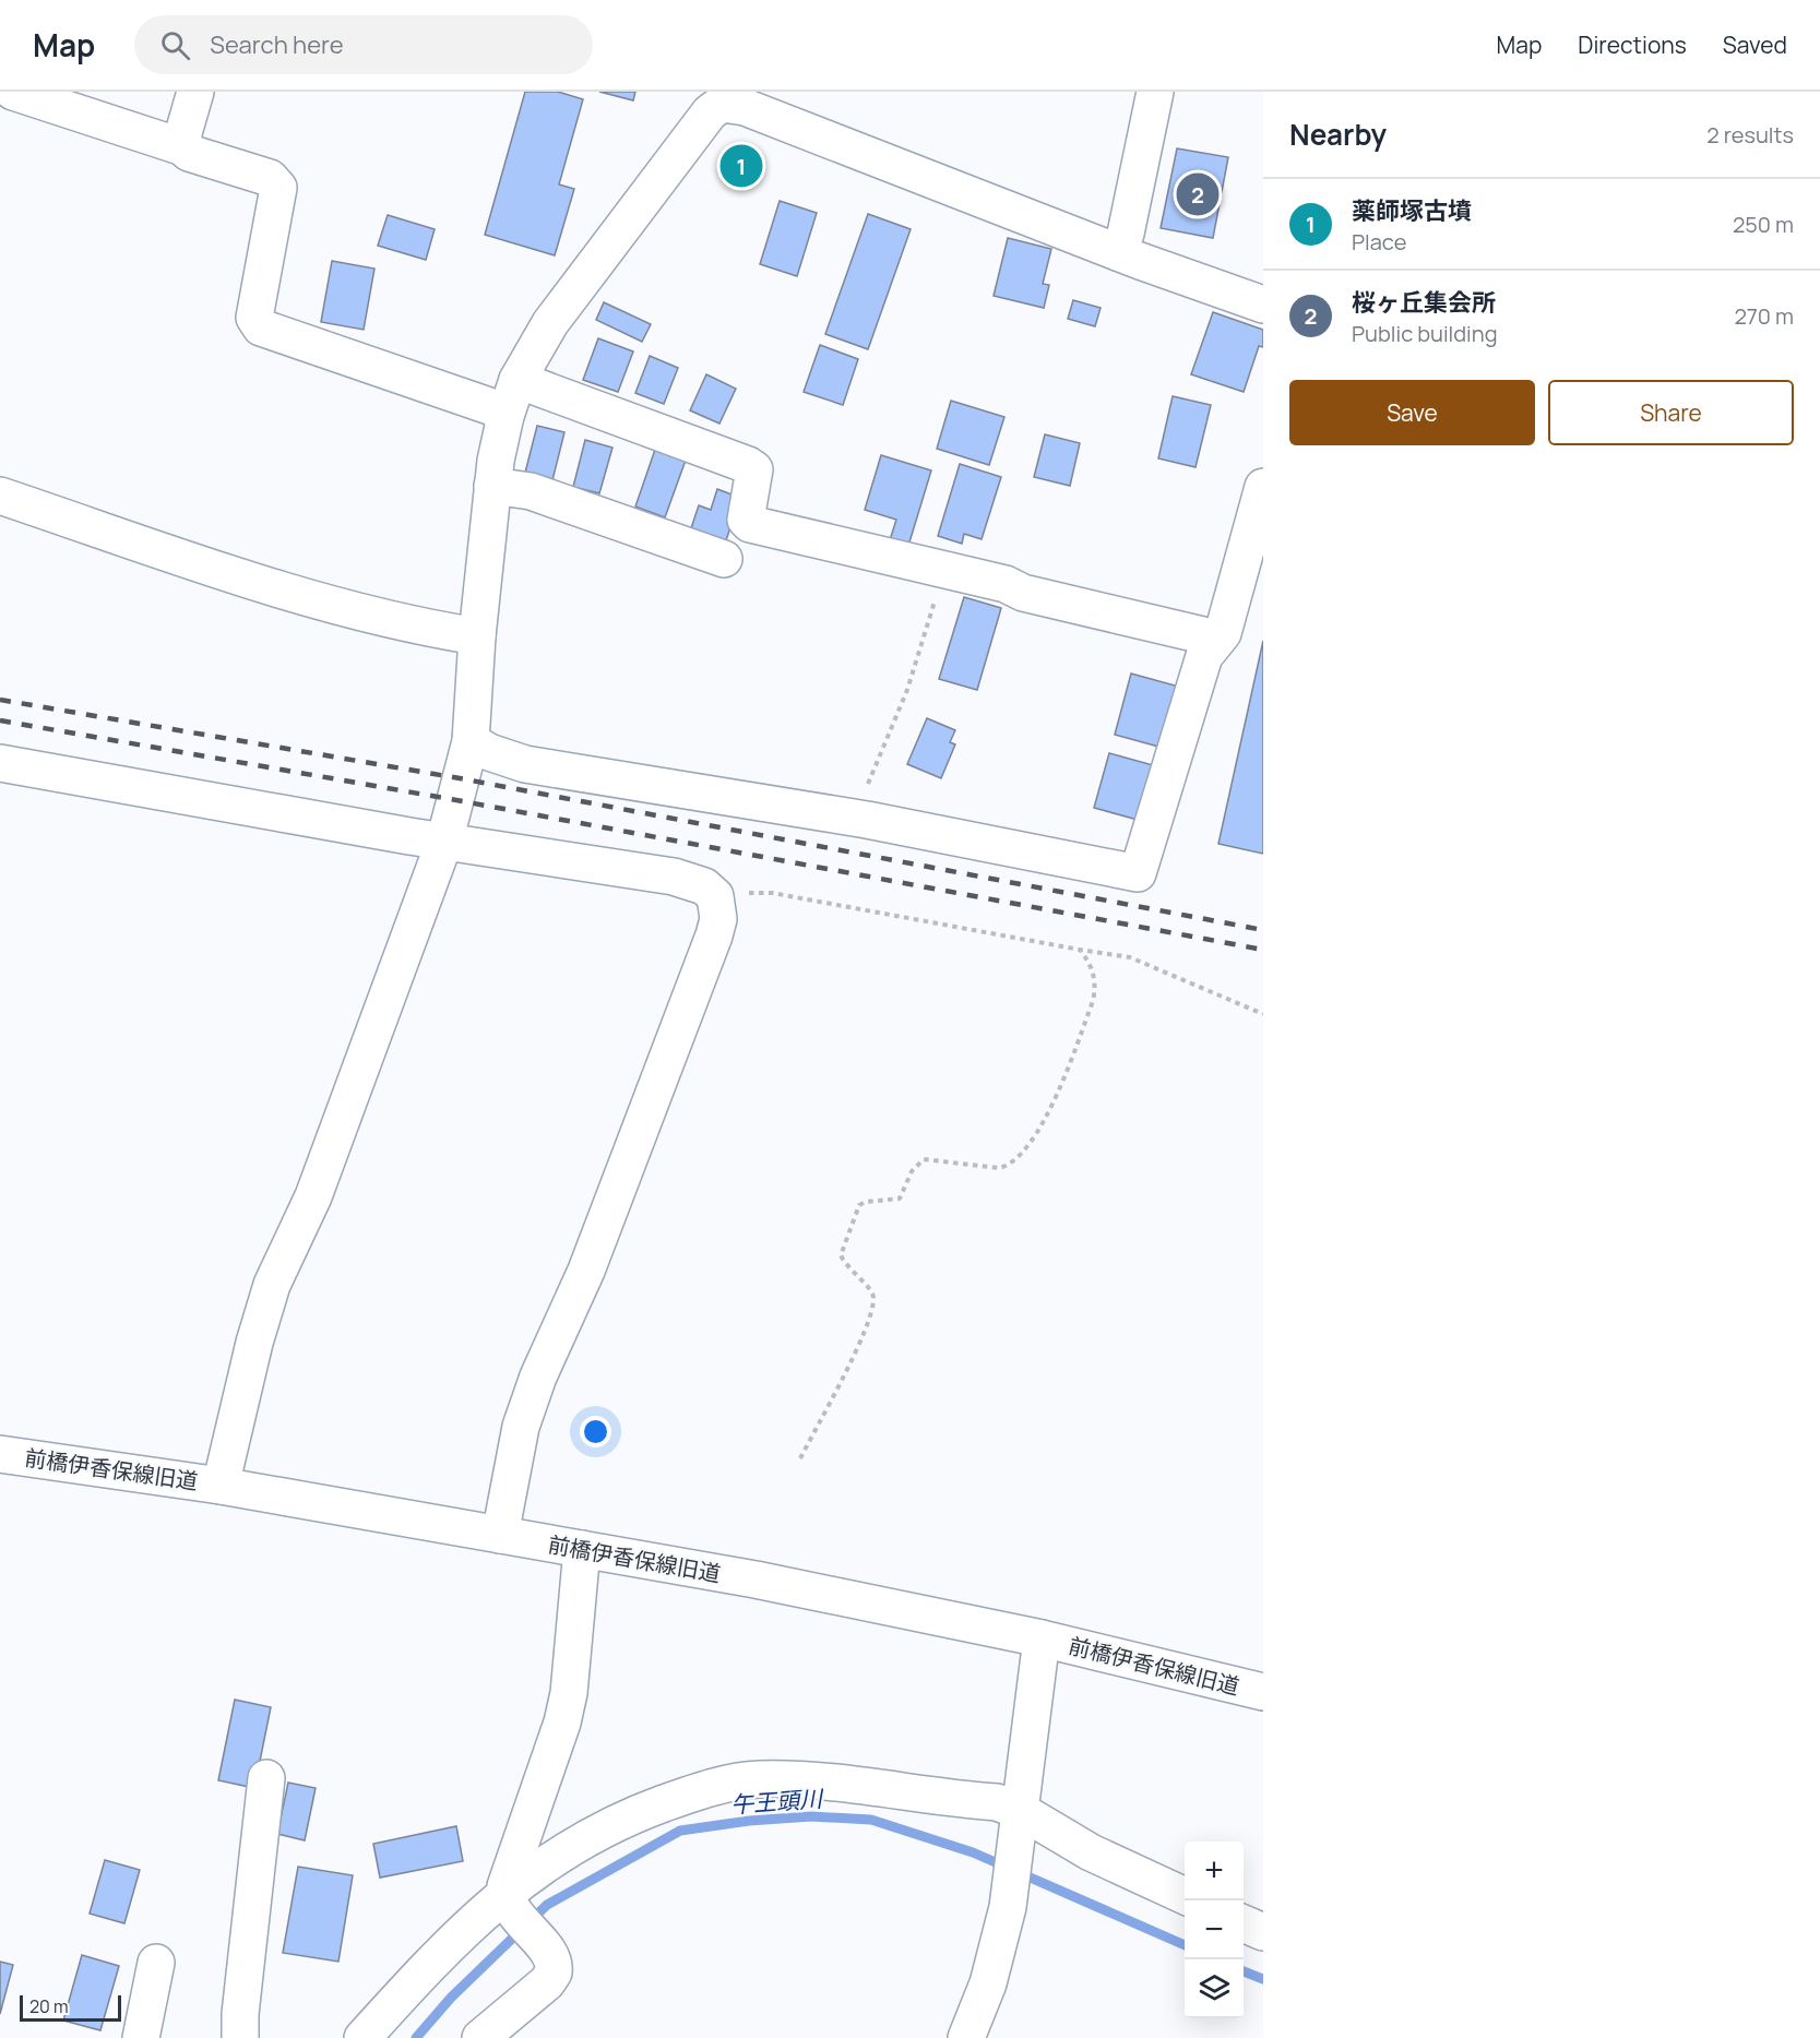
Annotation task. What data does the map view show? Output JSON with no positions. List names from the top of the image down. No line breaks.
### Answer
{"streets":{"street":["前橋伊香保線旧道"]},"water":["午王頭川"],"scale_bar":"20 m","page":{"header":"Map","search":"Search here","nav":["Map","Directions","Saved"],"heading":["Nearby","2 results"],"pins":["1","2"],"list":[{"mark":"1","name":"薬師塚古墳","note":"Place","value":"250 m"},{"mark":"2","name":"桜ヶ丘集会所","note":"Public building","value":"270 m"}],"buttons":["Save","Share"],"map_buttons":["+","−"],"scale":"20 m"}}
